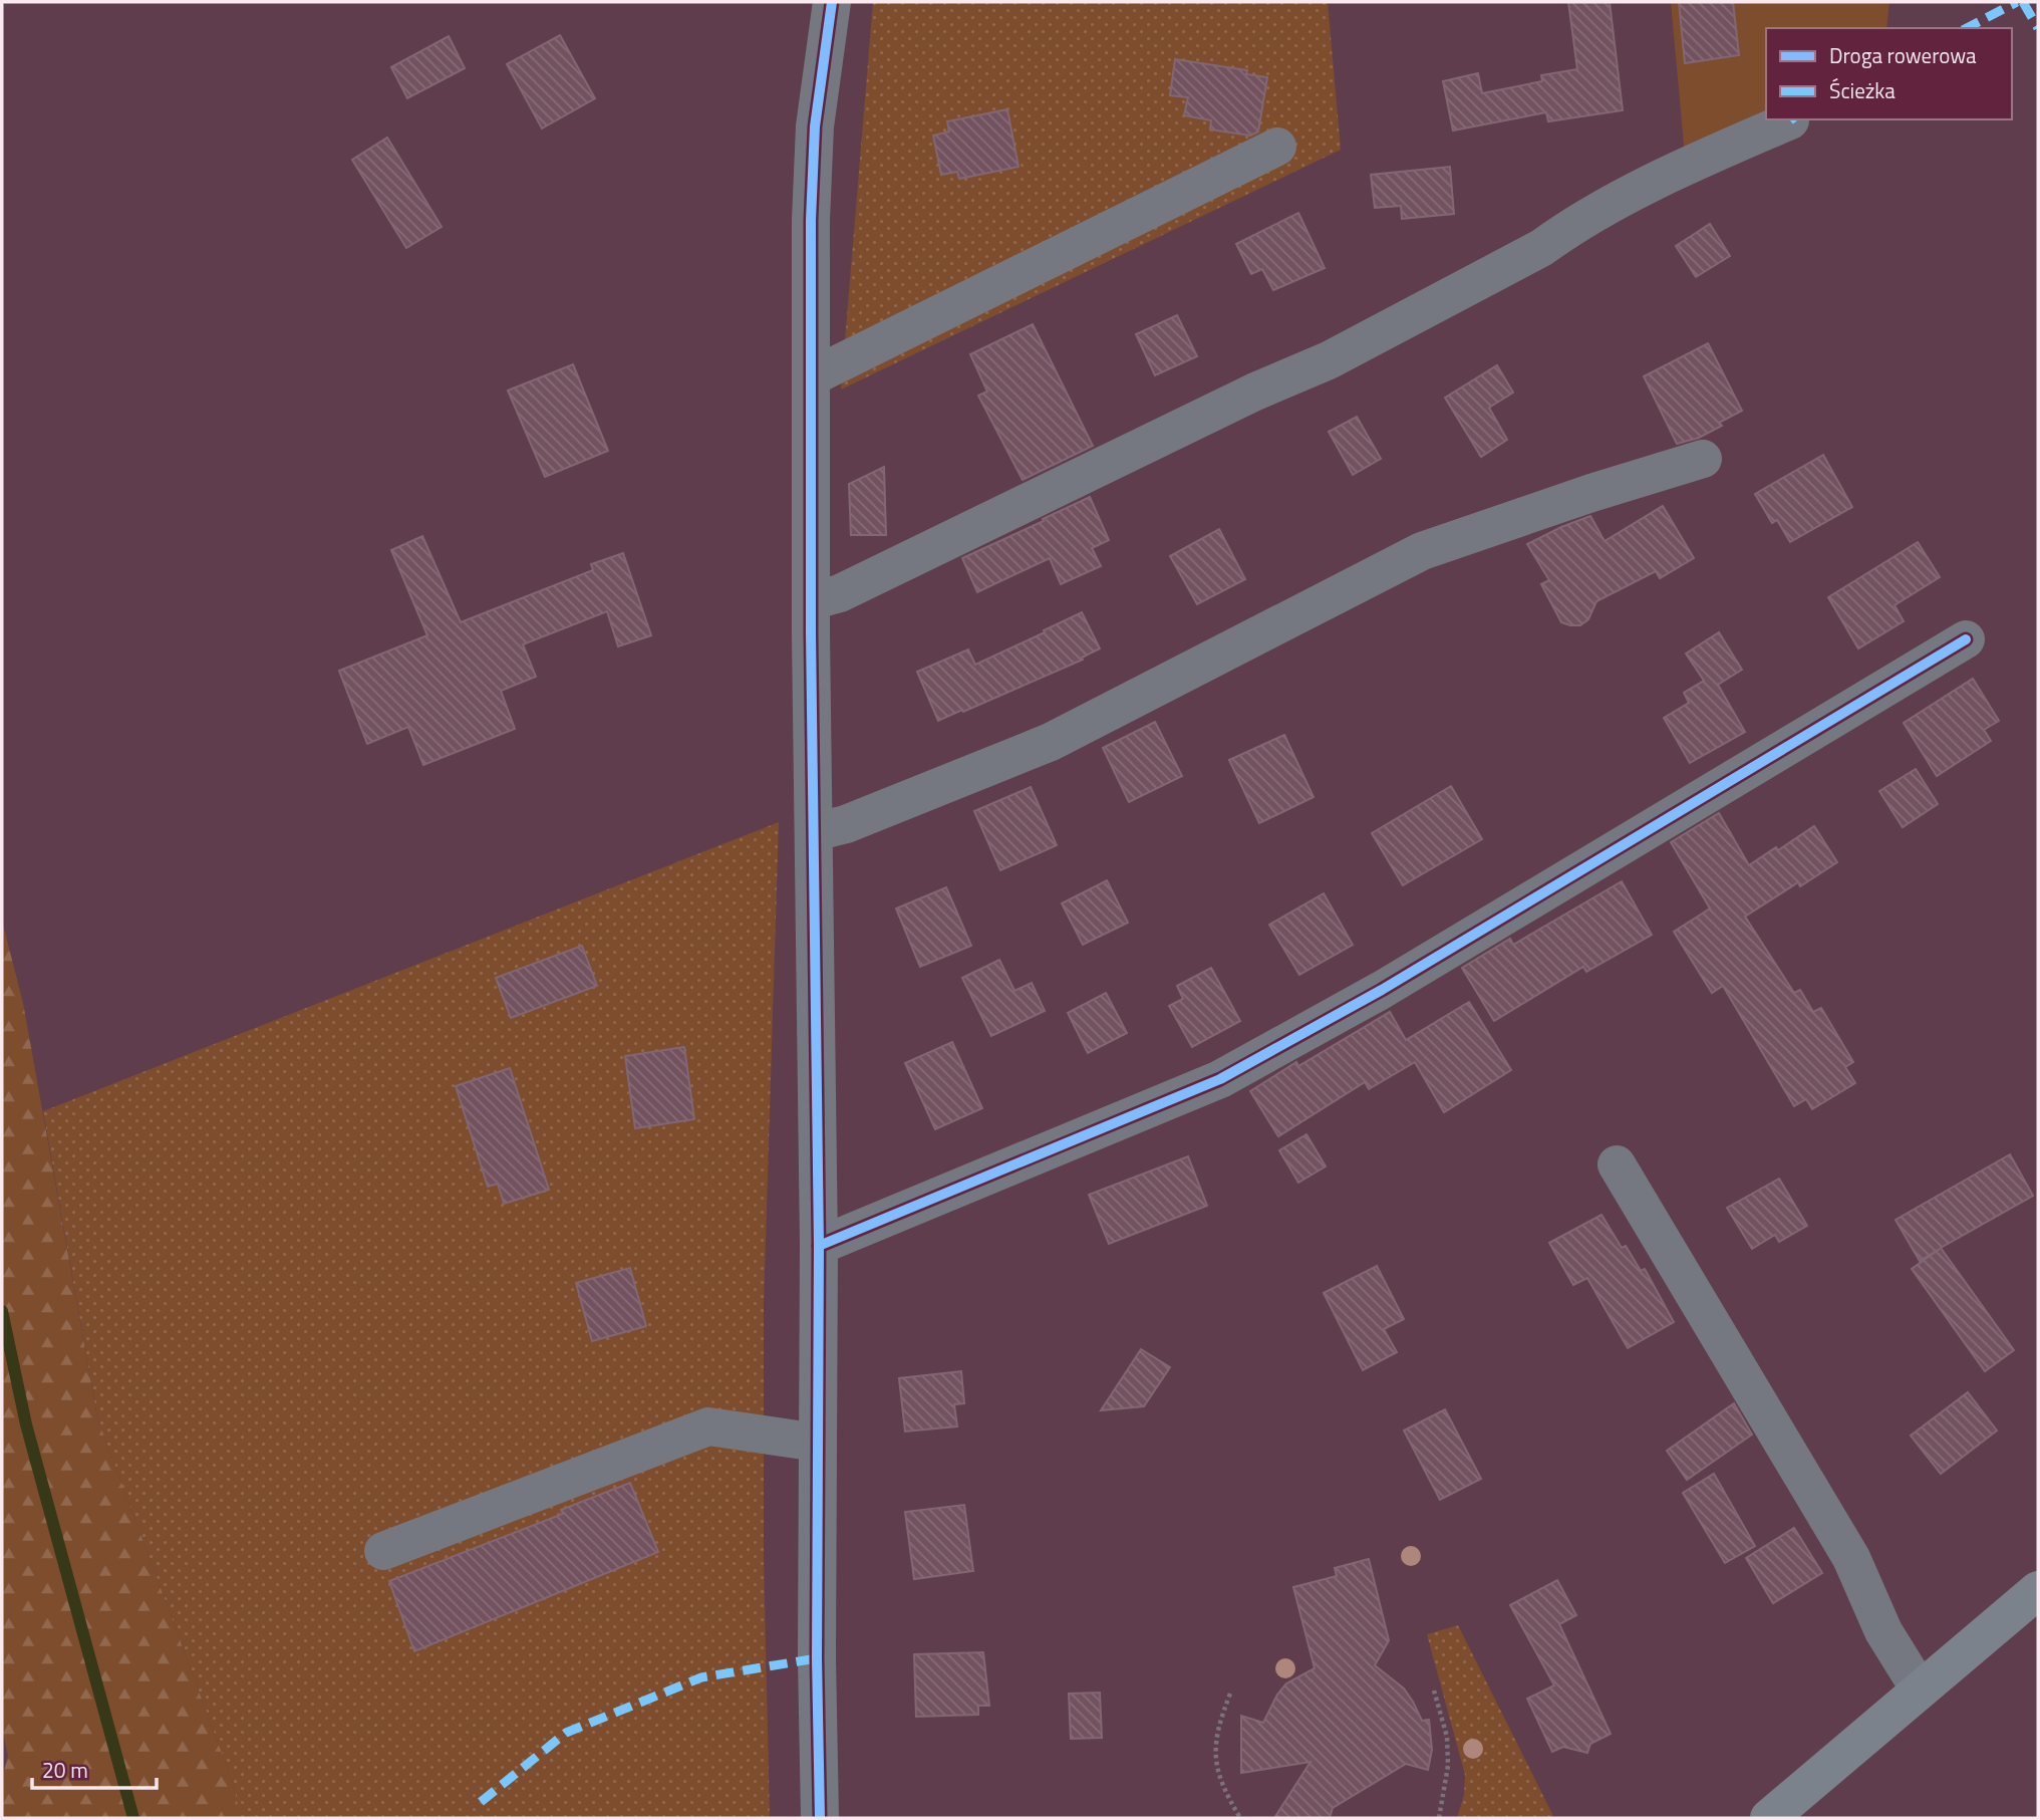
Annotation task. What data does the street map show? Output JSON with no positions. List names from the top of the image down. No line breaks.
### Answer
{"legend":["Droga rowerowa","Ścieżka"],"scale_bar":"20 m"}
